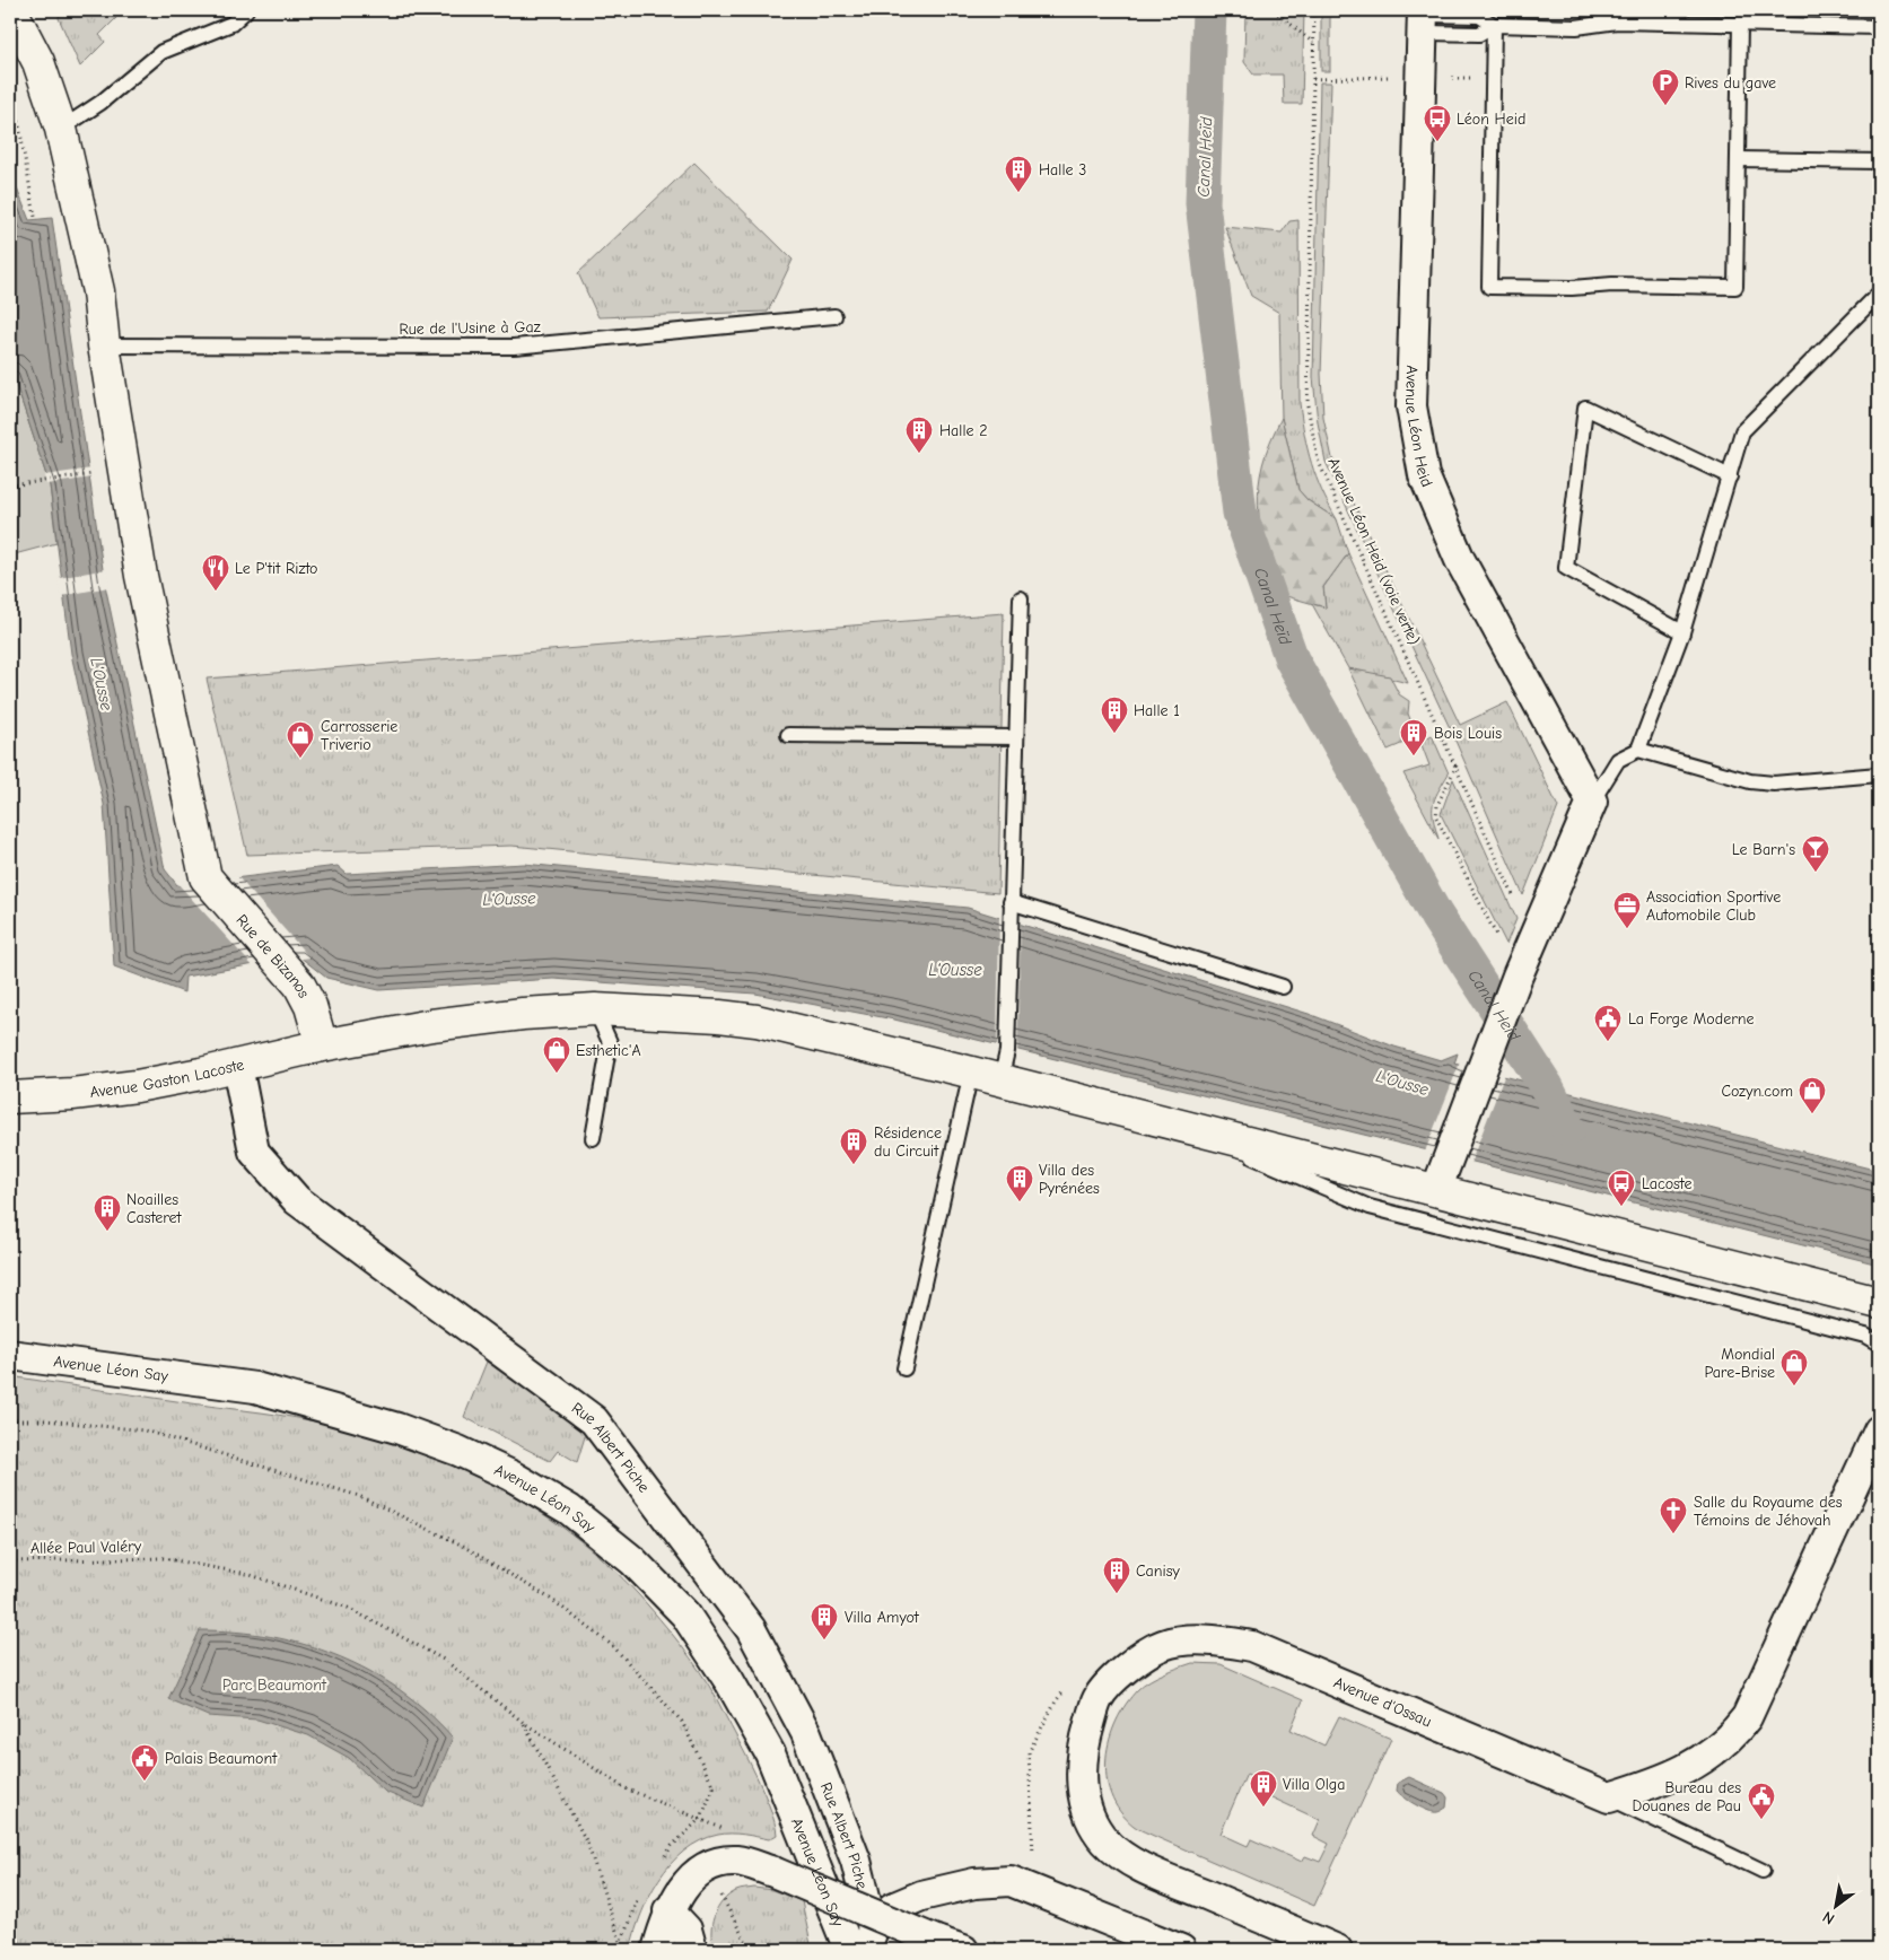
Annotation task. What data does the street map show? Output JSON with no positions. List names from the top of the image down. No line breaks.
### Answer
{"streets":{"main road":["Rue de Bizanos","Avenue Gaston Lacoste"],"street":["Avenue Léon Heid","Avenue Léon Say","Rue Albert Piche","Avenue d'Ossau"],"lane":["Rue de l'Usine à Gaz"],"path":["Avenue Léon Heid (voie verte)","Allée Paul Valéry"]},"crossings":[["Rue de l'Usine à Gaz","Rue de Bizanos"],["Rue de Bizanos","Avenue Gaston Lacoste"],["Avenue Gaston Lacoste","Rue Albert Piche"]],"water":["Canal Heïd","L'Ousse"],"parks":["Parc Beaumont"],"places":{"parking":["Rives du gave"],"bus stop":["Léon Heid","Lacoste"],"building":["Halle 3","Halle 2","Halle 1","Bois Louis","Résidence du Circuit","Villa des Pyrénées","Noailles Casteret","Canisy","Villa Amyot","Villa Olga"],"restaurant":["Le P'tit Rizto"],"shop":["Carrosserie Triverio","Esthetic'A","Cozyn.com","Mondial Pare-Brise"],"bar":["Le Barn's"],"office":["Association Sportive Automobile Club"],"public building":["La Forge Moderne","Palais Beaumont","Bureau des Douanes de Pau"],"church":["Salle du Royaume des Témoins de Jéhovah"]},"north":"bottom left"}
